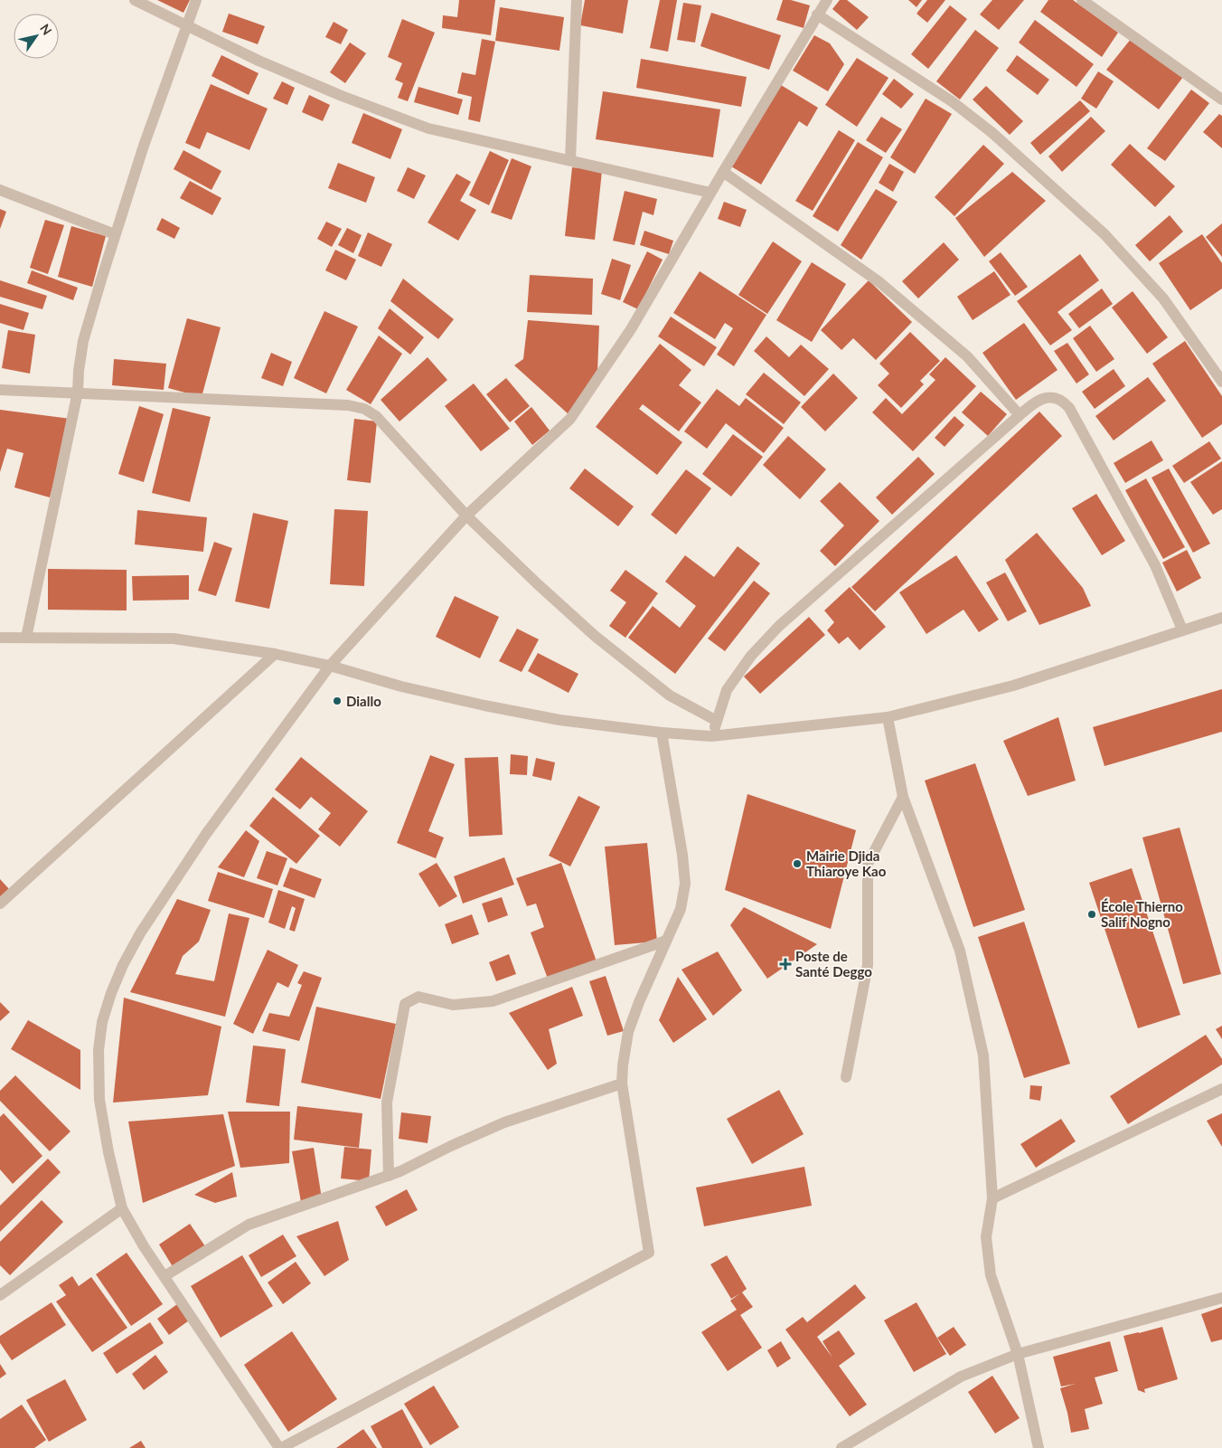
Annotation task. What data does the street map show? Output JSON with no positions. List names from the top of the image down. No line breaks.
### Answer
{"places":{"other":["Diallo","Mairie Djida Thiaroye Kao","École Thierno Salif Nogno"],"health":["Poste de Santé Deggo"]},"north":"top right"}
